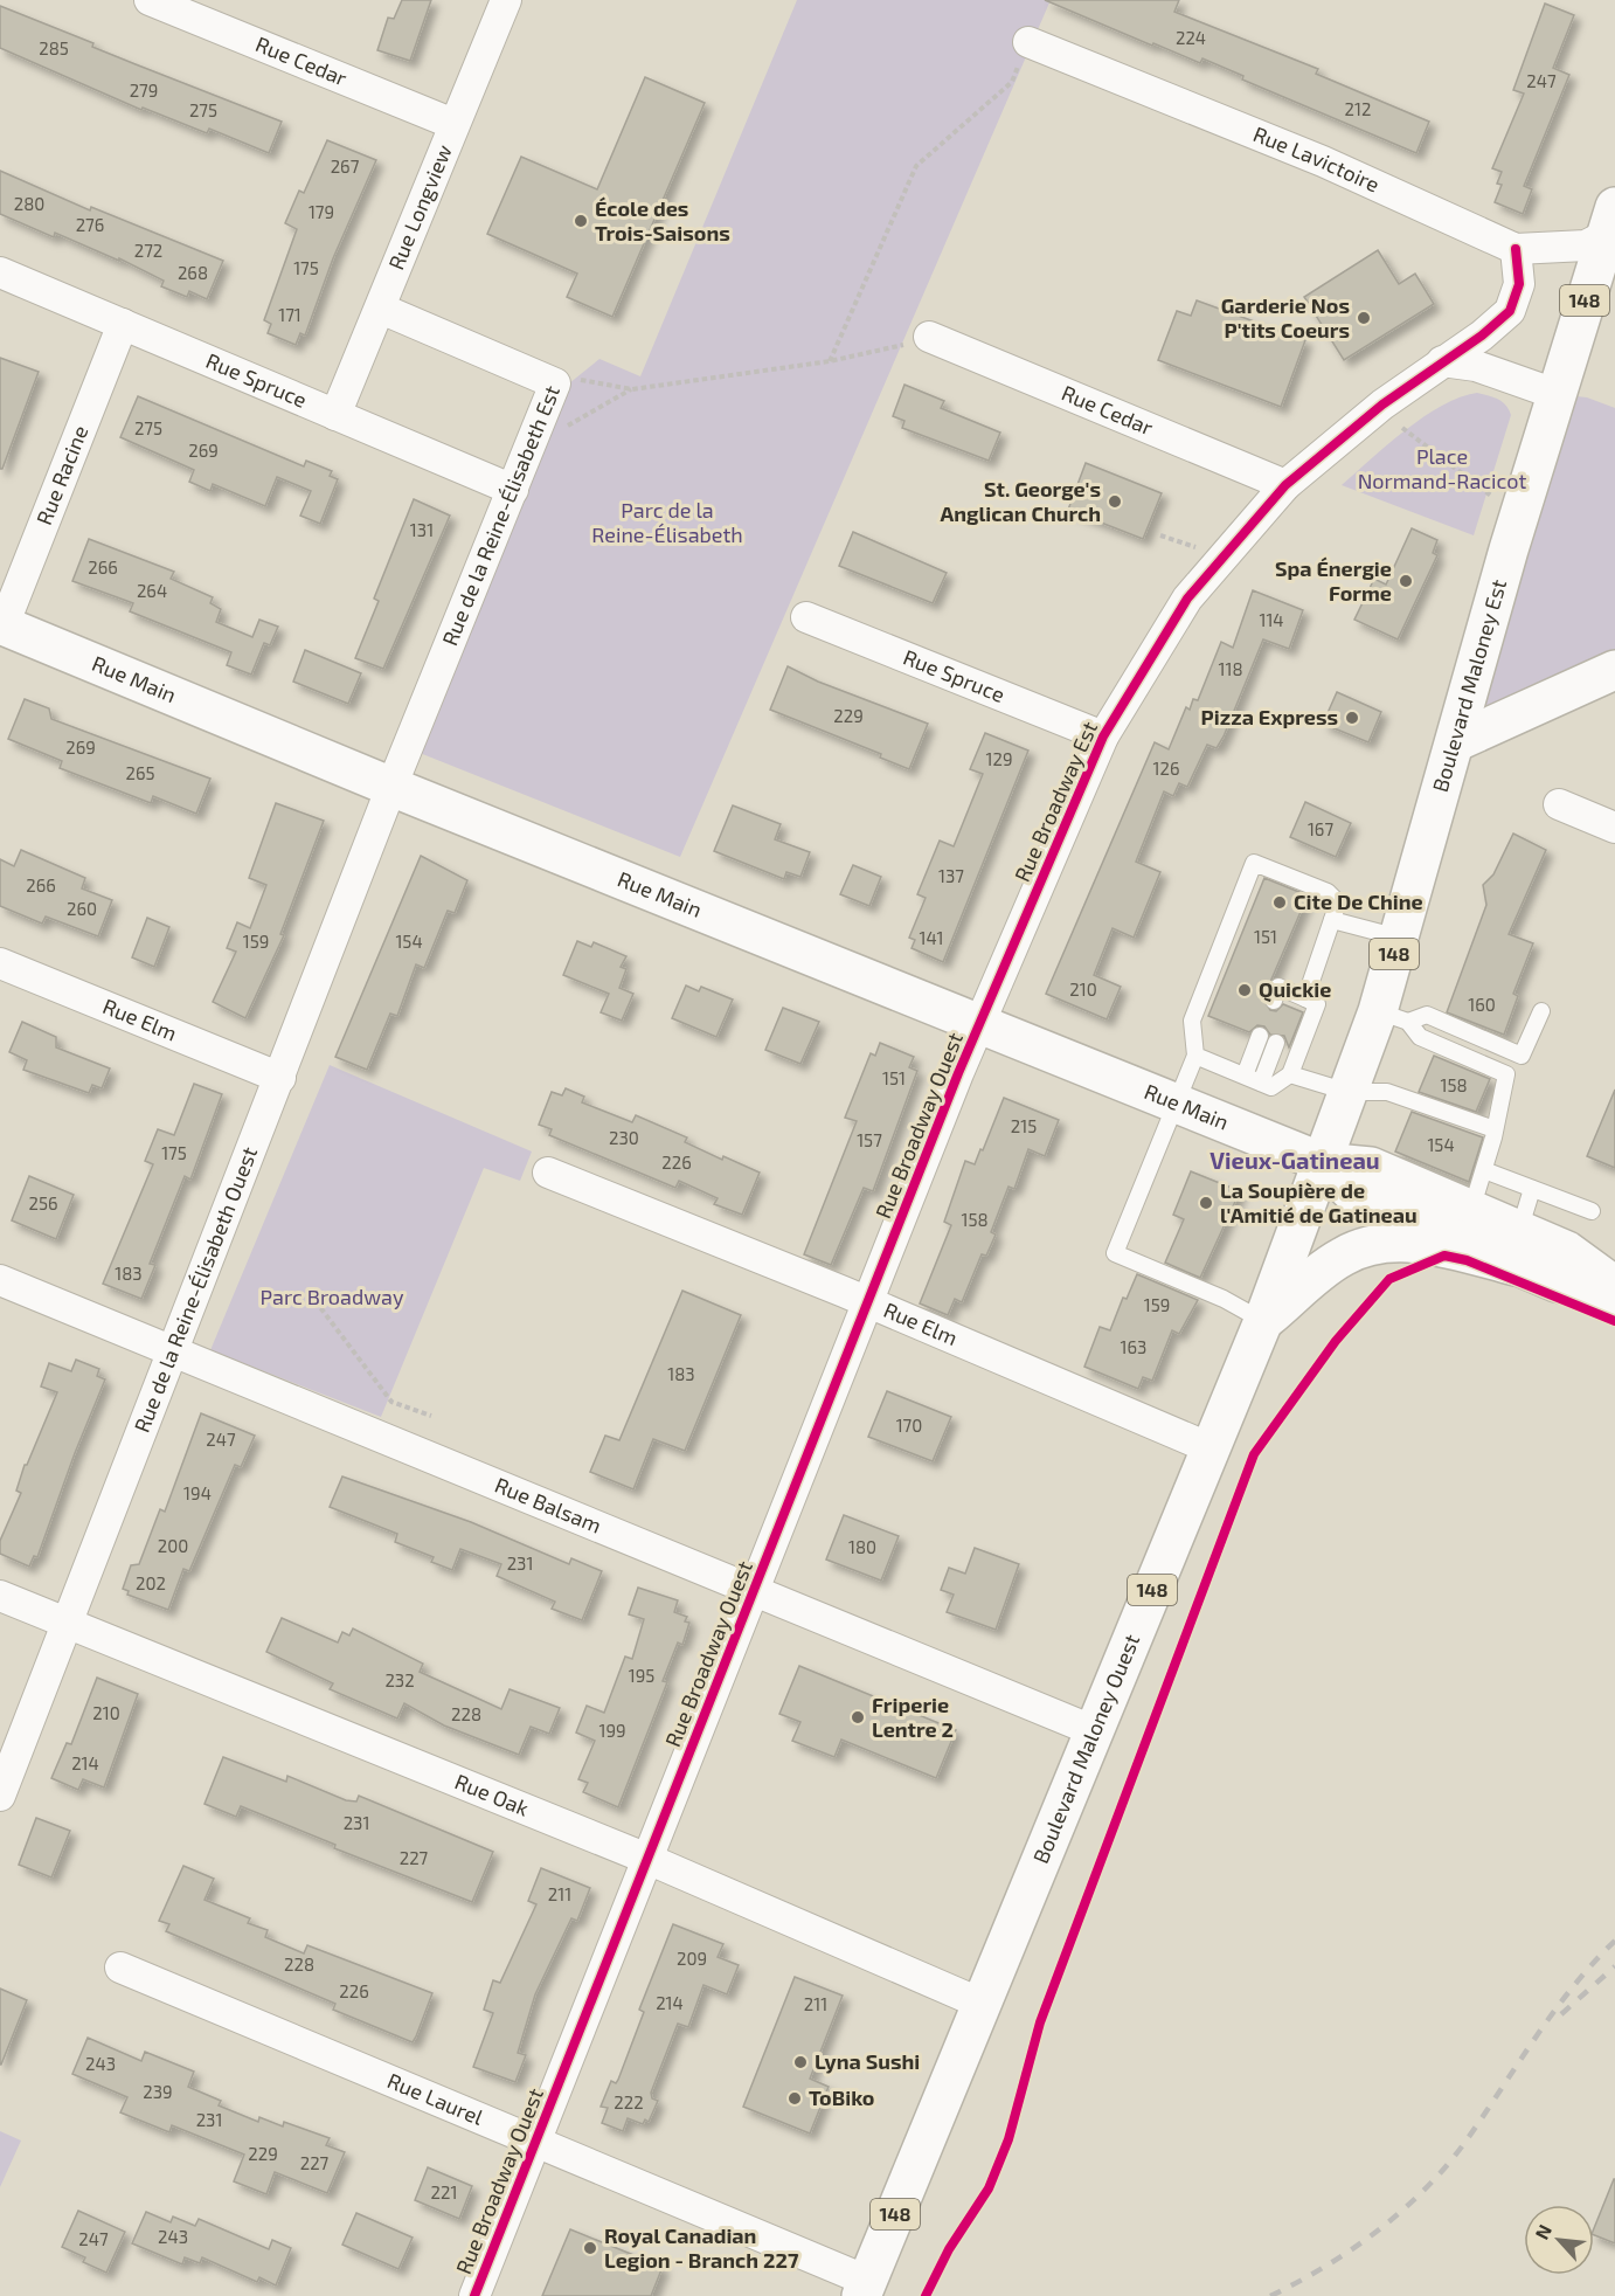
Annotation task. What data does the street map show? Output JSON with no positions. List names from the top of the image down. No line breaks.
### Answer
{"streets":{"main road":["148","Rue Main","Boulevard Maloney Est","Boulevard Maloney Ouest"],"street":["Rue Cedar","Rue Lavictoire","Rue Longview","Rue Spruce","Rue Racine","Rue de la Reine-Élisabeth Est","Rue Broadway Est","Rue Elm","Rue Broadway Ouest","Rue de la Reine-Élisabeth Ouest","Rue Balsam","Rue Oak","Rue Laurel"]},"crossings":[["Rue Cedar","Rue Longview"],["Rue Cedar","Rue Broadway Est"],["Rue Lavictoire","Boulevard Maloney Est"],["Rue Lavictoire","Rue Broadway Est"],["Rue Longview","Rue Spruce"],["Rue Longview","Rue de la Reine-Élisabeth Est"],["Rue Spruce","Rue Racine"],["Rue Spruce","Rue de la Reine-Élisabeth Est"],["Rue Spruce","Rue Broadway Est"],["Rue Racine","Rue Main"],["Rue de la Reine-Élisabeth Est","Rue Main"],["Rue de la Reine-Élisabeth Est","Rue de la Reine-Élisabeth Ouest"],["Rue Main","Boulevard Maloney Est"],["Rue Main","Rue Broadway Est"],["Rue Main","Rue Broadway Ouest"],["Rue Main","Rue de la Reine-Élisabeth Ouest"],["Rue Main","Boulevard Maloney Ouest"],["Boulevard Maloney Est","Boulevard Maloney Ouest"],["Rue Broadway Est","Rue Broadway Ouest"],["Rue Elm","Rue Broadway Ouest"],["Rue Elm","Rue de la Reine-Élisabeth Ouest"],["Rue Elm","Boulevard Maloney Ouest"],["Rue Broadway Ouest","Rue Balsam"],["Rue Broadway Ouest","Rue Oak"],["Rue Broadway Ouest","Rue Laurel"],["Rue de la Reine-Élisabeth Ouest","Rue Balsam"],["Rue de la Reine-Élisabeth Ouest","Rue Oak"],["Rue Balsam","Boulevard Maloney Ouest"],["Boulevard Maloney Ouest","Rue Oak"],["Boulevard Maloney Ouest","Rue Laurel"]],"districts":["Vieux-Gatineau"],"parks":["Place Normand-Racicot","Parc de la Reine-Élisabeth","Parc Broadway"],"places":["École des Trois-Saisons","Garderie Nos P'tits Coeurs","St. George's Anglican Church","Spa Énergie Forme","Pizza Express","Cite De Chine","Quickie","La Soupière de l'Amitié de Gatineau","Friperie Lentre 2","Lyna Sushi","ToBiko","Royal Canadian Legion - Branch 227"],"house_numbers":["224","285","247","279","212","275","267","280","179","276","272","175","268","171","275","269","131","266","264","114","118","229","269","129","126","265","167","137","266","260","151","141","159","154","210","160","151","158","215","230","157","154","175","226","256","158","183","159","163","183","170","247","194","200","180","231","202","195","232","210","228","199","214","231","227","211","209","228","226","214","211","243","239","222","231","229","227","221","243","247"],"north":"top left"}
